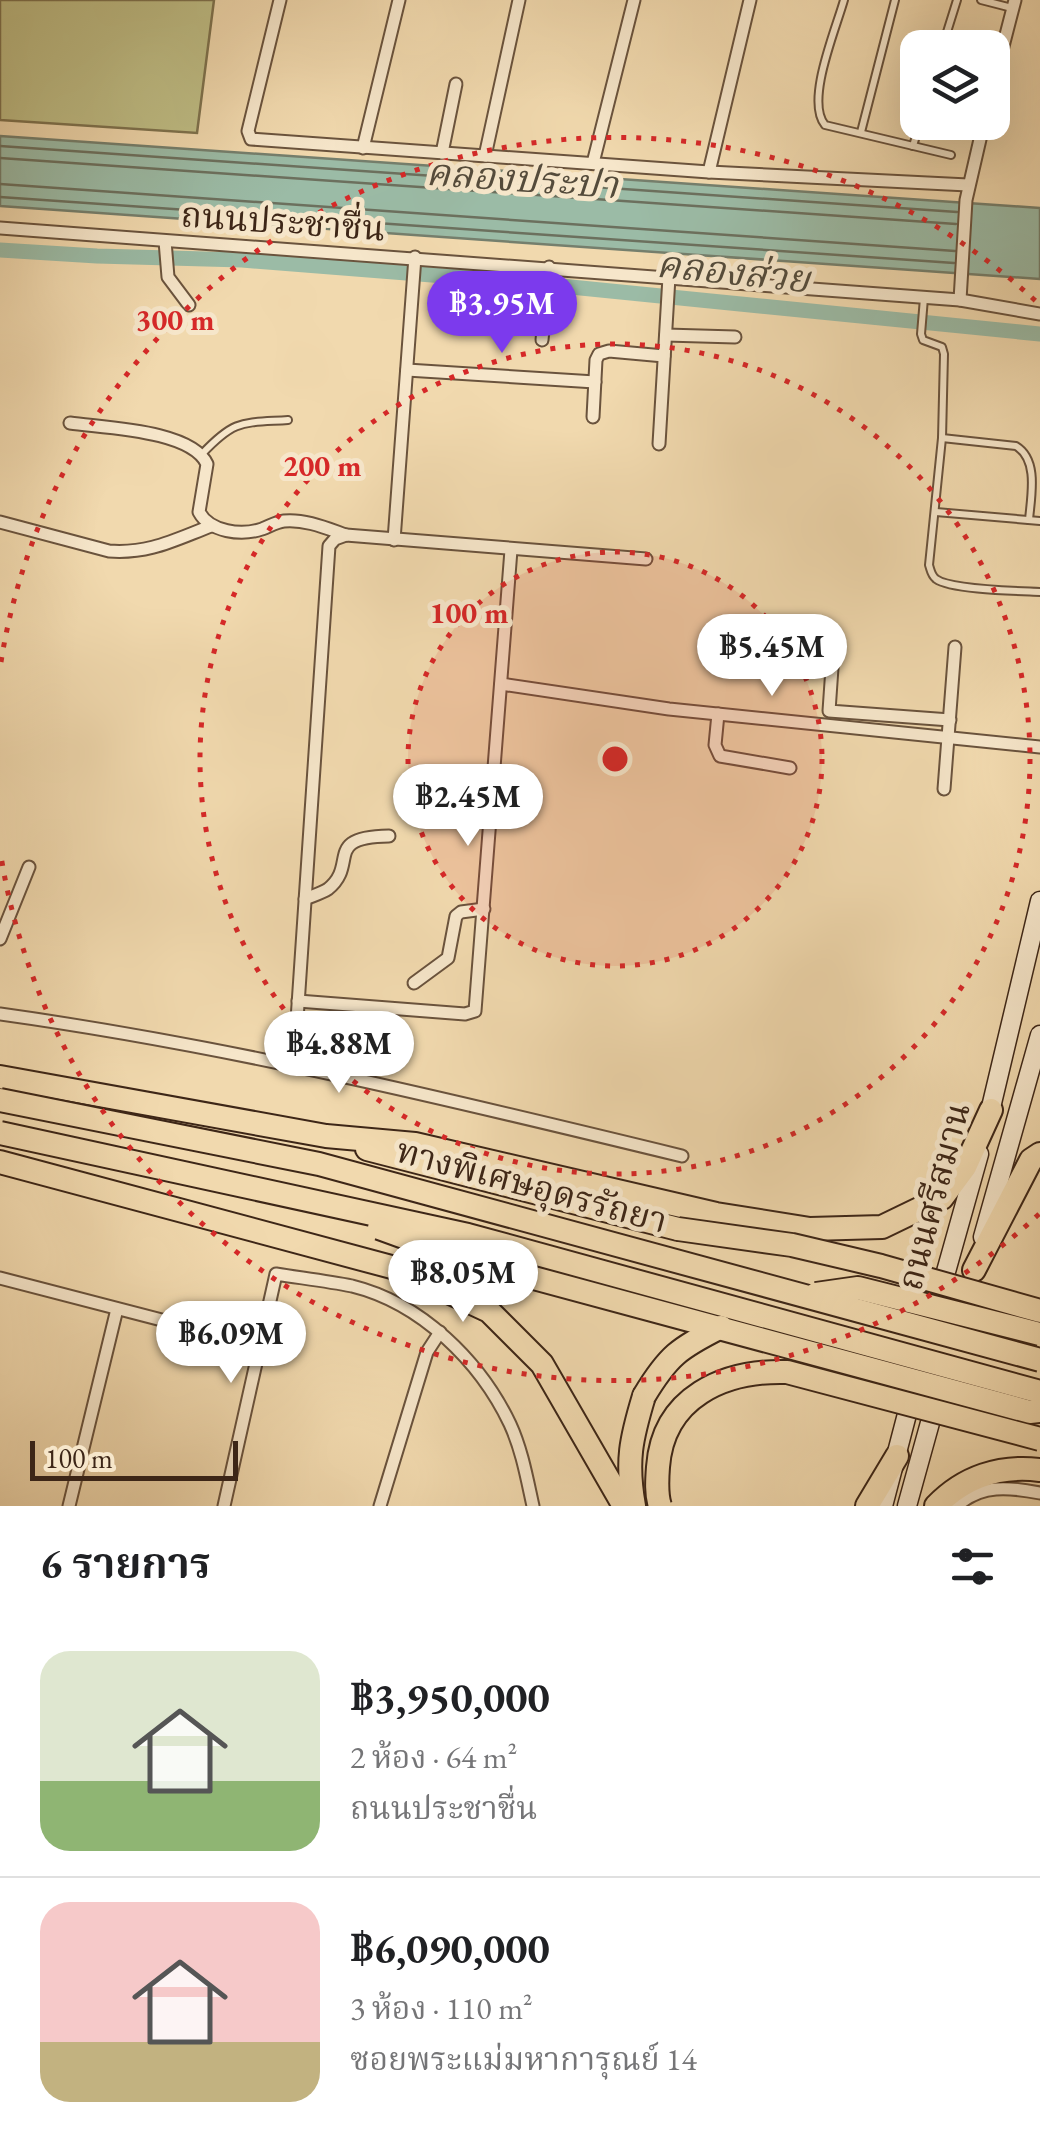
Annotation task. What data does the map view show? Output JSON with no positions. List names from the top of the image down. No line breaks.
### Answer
{"streets":{"highway":["ทางพิเศษอุดรรัถยา"],"main road":["ถนนศรีสมาน"],"street":["ถนนประชาชื่น"]},"water":["คลองประปา","คลองส่วย"],"scale_bar":"100 m","page":{"price":["฿3.95M","฿5.45M","฿2.45M","฿4.88M","฿8.05M","฿6.09M"],"scale":"100 m","heading":"6 รายการ","list":[{"name":"฿3,950,000","note":"2 ห้อง · 64 m² · ถนนประชาชื่น"},{"name":"฿6,090,000","note":"3 ห้อง · 110 m² · ซอยพระแม่มหาการุณย์ 14"}]},"rings":["300 m","200 m","100 m"]}
